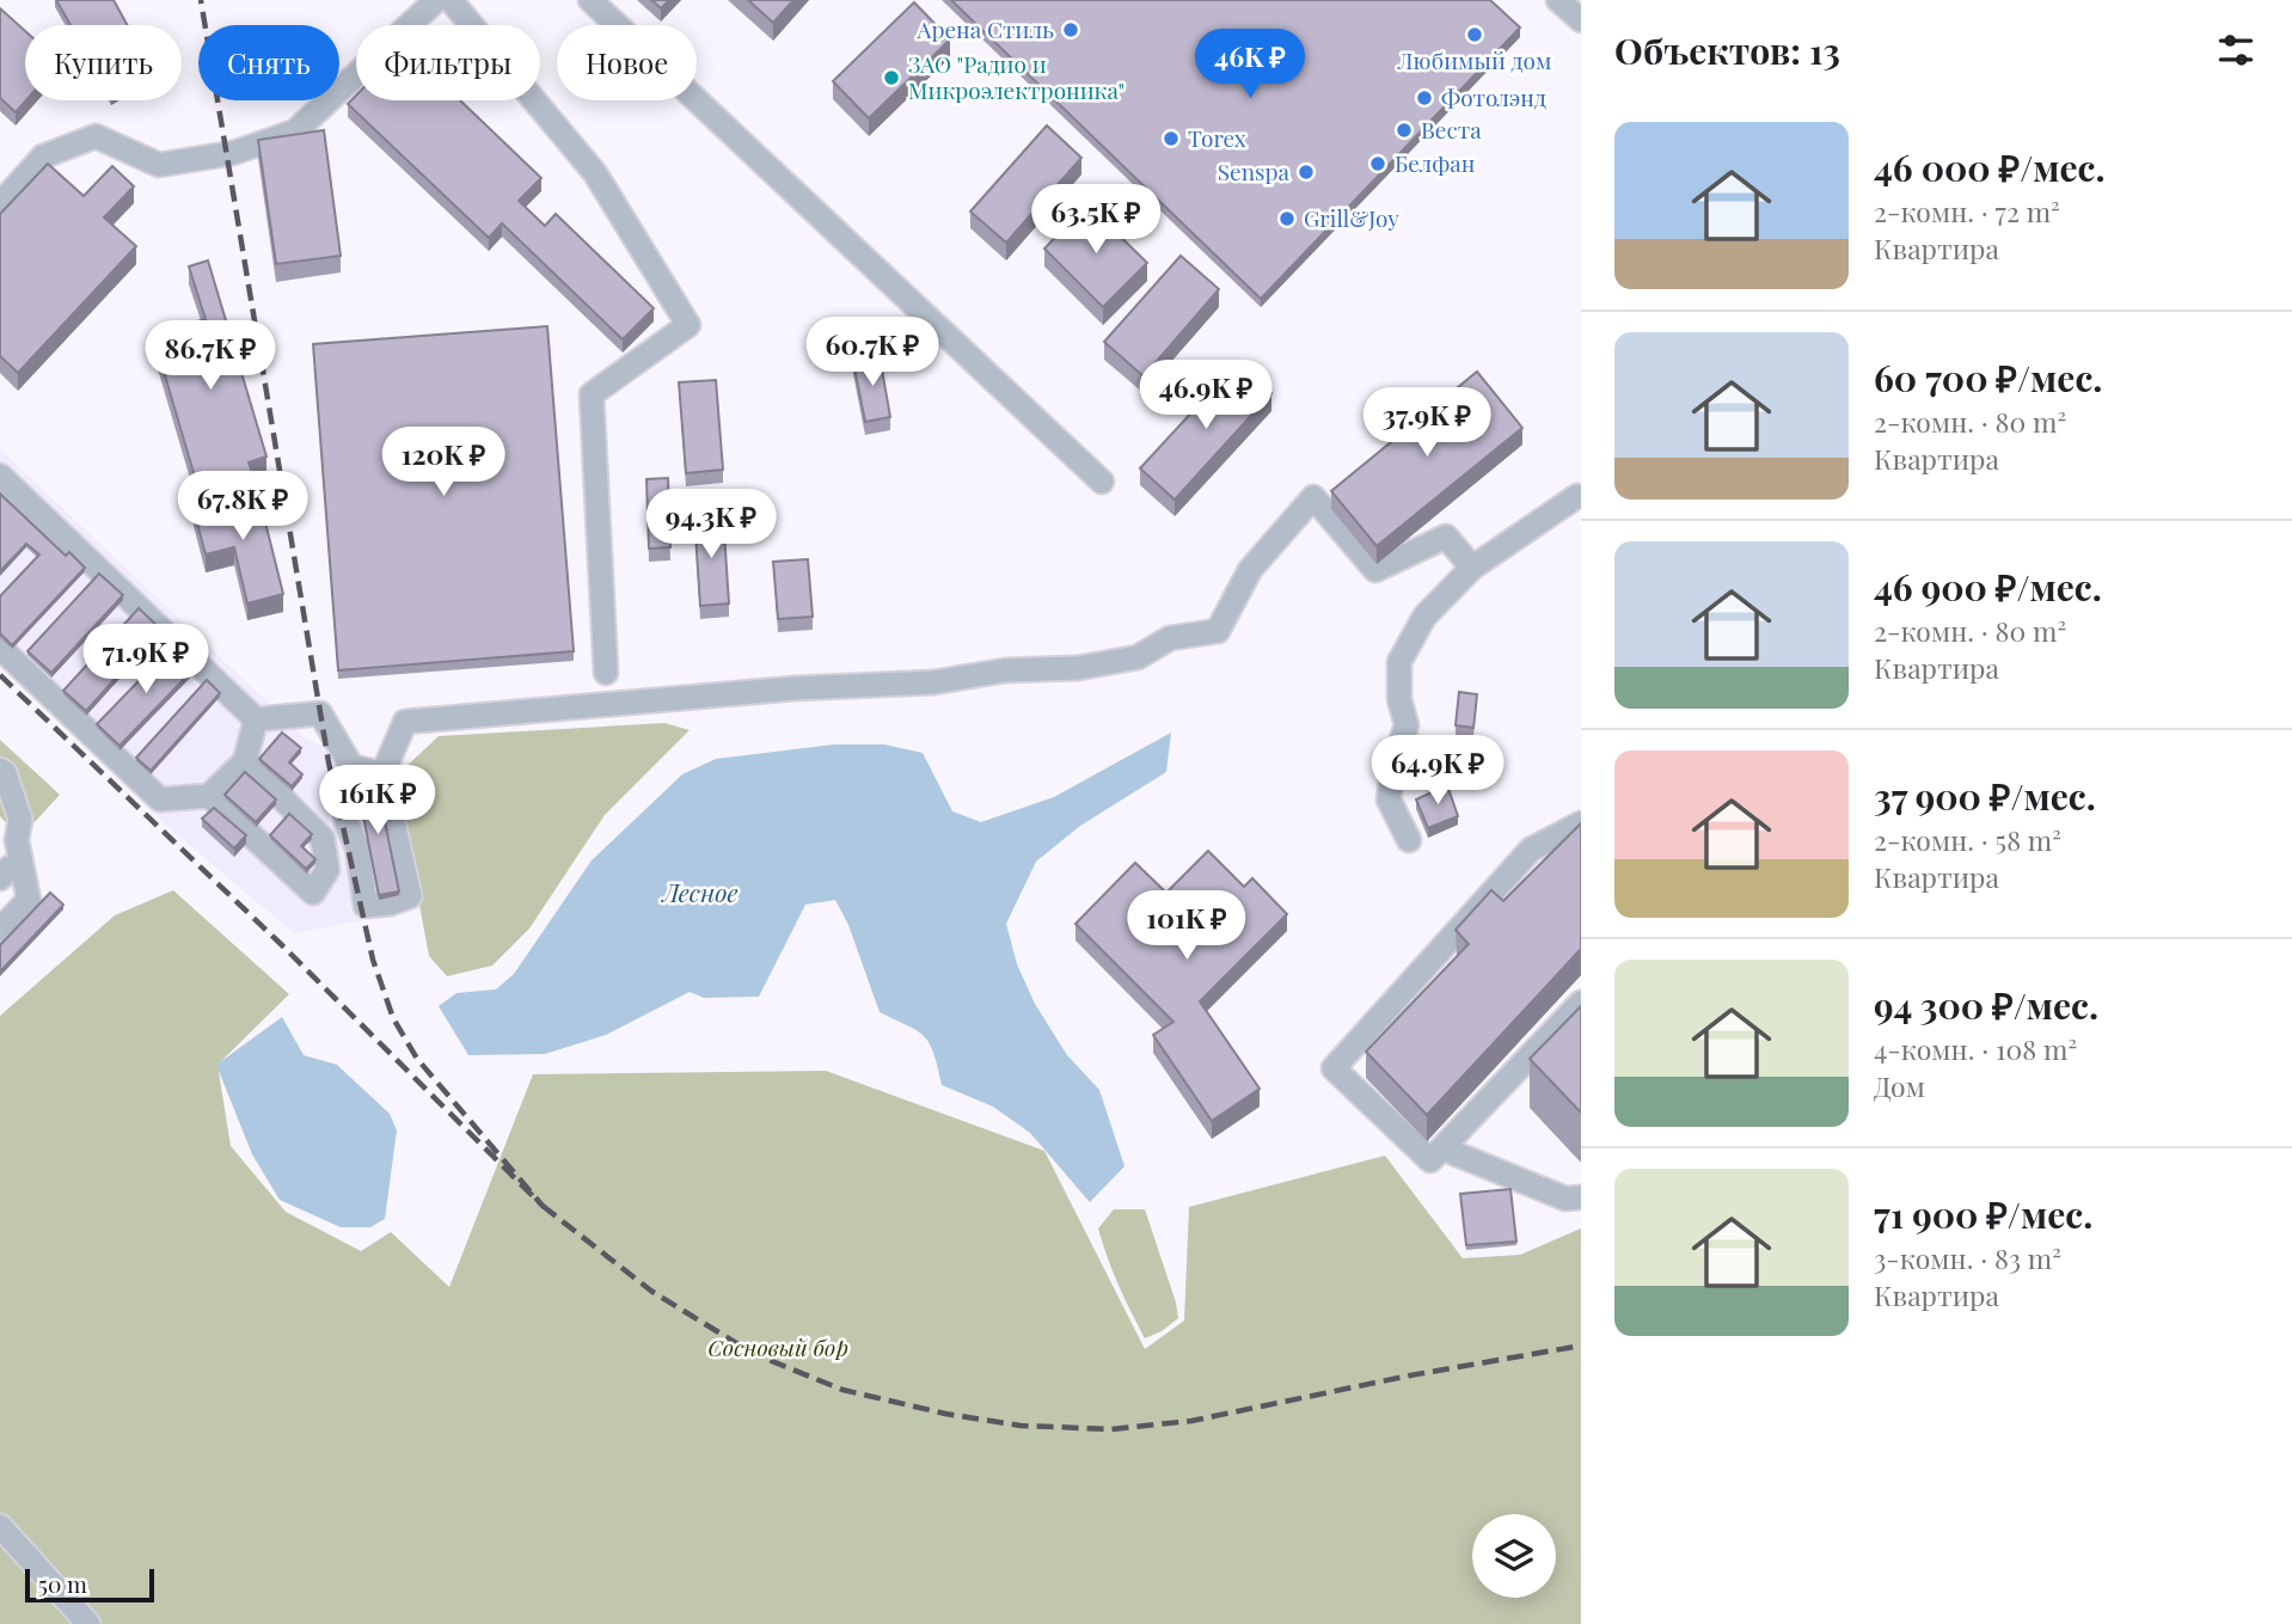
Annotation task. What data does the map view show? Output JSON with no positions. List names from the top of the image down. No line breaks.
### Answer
{"water":["Лесное"],"parks":["Сосновый бор"],"places":["Арена Стиль","Любимый дом","ЗАО \"Радио и Микроэлектроника\"","Фотолэнд","Веста","Torex","Белфан","Senspa","Grill&Joy"],"scale_bar":"50 m","page":{"heading":"Объектов: 13","chip":["Купить","Снять","Фильтры","Новое"],"price":["46K ₽","63.5K ₽","60.7K ₽","86.7K ₽","46.9K ₽","37.9K ₽","120K ₽","67.8K ₽","94.3K ₽","71.9K ₽","64.9K ₽","161K ₽","101K ₽"],"list":[{"name":"46 000 ₽/мес.","note":"2-комн. · 72 m² · Квартира"},{"name":"60 700 ₽/мес.","note":"2-комн. · 80 m² · Квартира"},{"name":"46 900 ₽/мес.","note":"2-комн. · 80 m² · Квартира"},{"name":"37 900 ₽/мес.","note":"2-комн. · 58 m² · Квартира"},{"name":"94 300 ₽/мес.","note":"4-комн. · 108 m² · Дом"},{"name":"71 900 ₽/мес.","note":"3-комн. · 83 m² · Квартира"}],"scale":"50 m"}}
